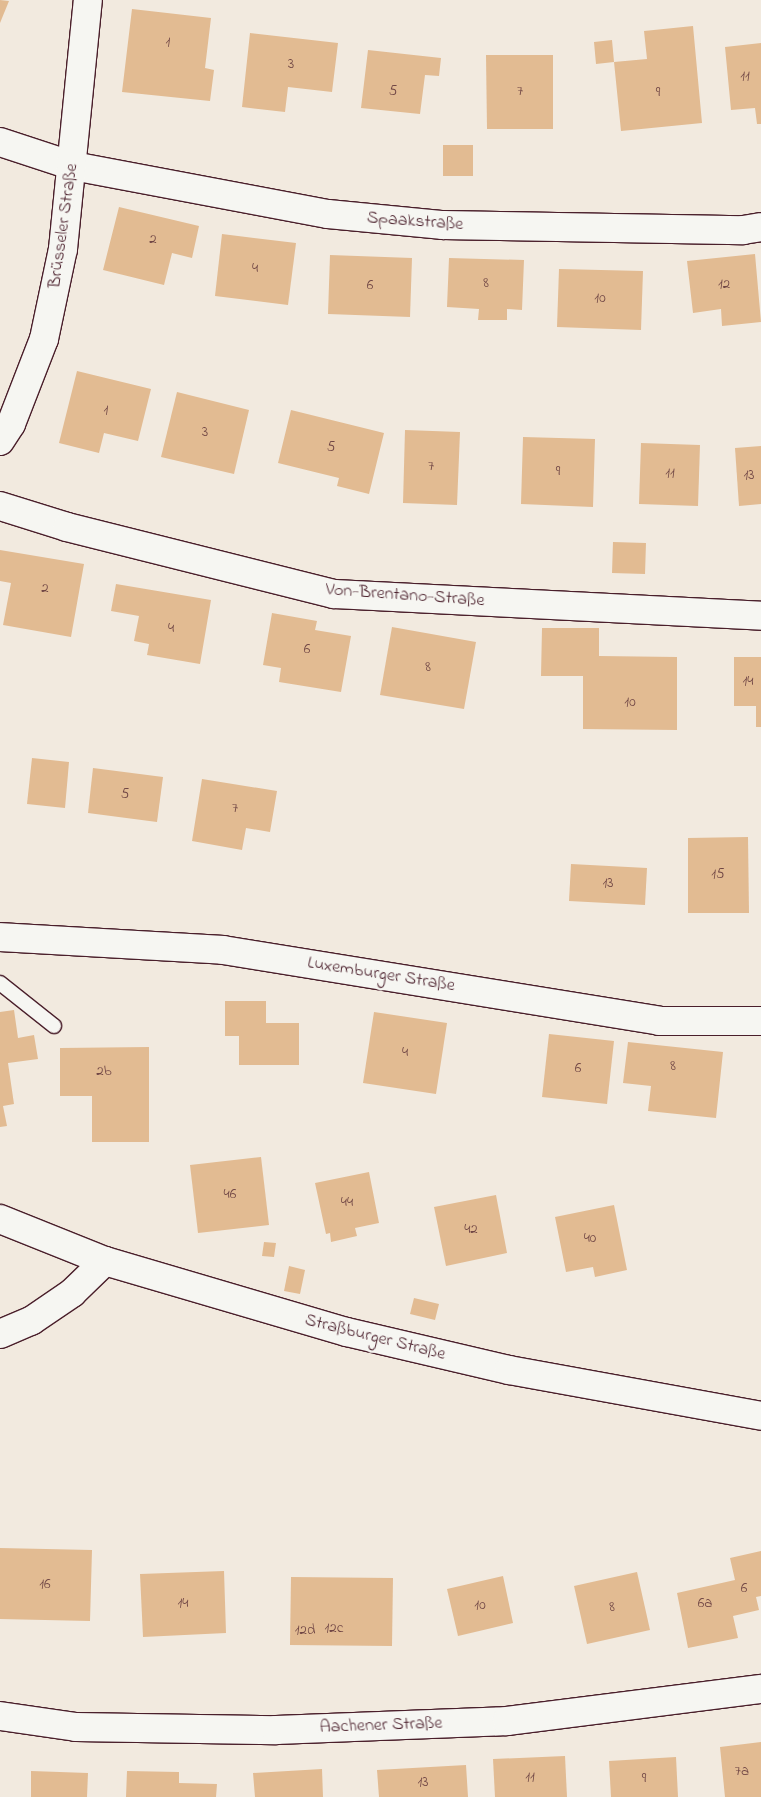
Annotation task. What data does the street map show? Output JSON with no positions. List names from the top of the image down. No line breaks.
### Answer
{"streets":{"street":["Spaakstraße","Brüsseler Straße","Von-Brentano-Straße","Luxemburger Straße","Straßburger Straße","Aachener Straße"]},"crossings":[["Spaakstraße","Brüsseler Straße"]],"house_numbers":["1","3","11","5","7","9","2","4","8","12","6","10","1","3","5","7","9","11","13","2","4","6","8","14","10","5","7","15","13","4","8","6","2b","46","44","42","40","16","6","14","6a","10","8","12c","12d","7a","11","9","13"]}
